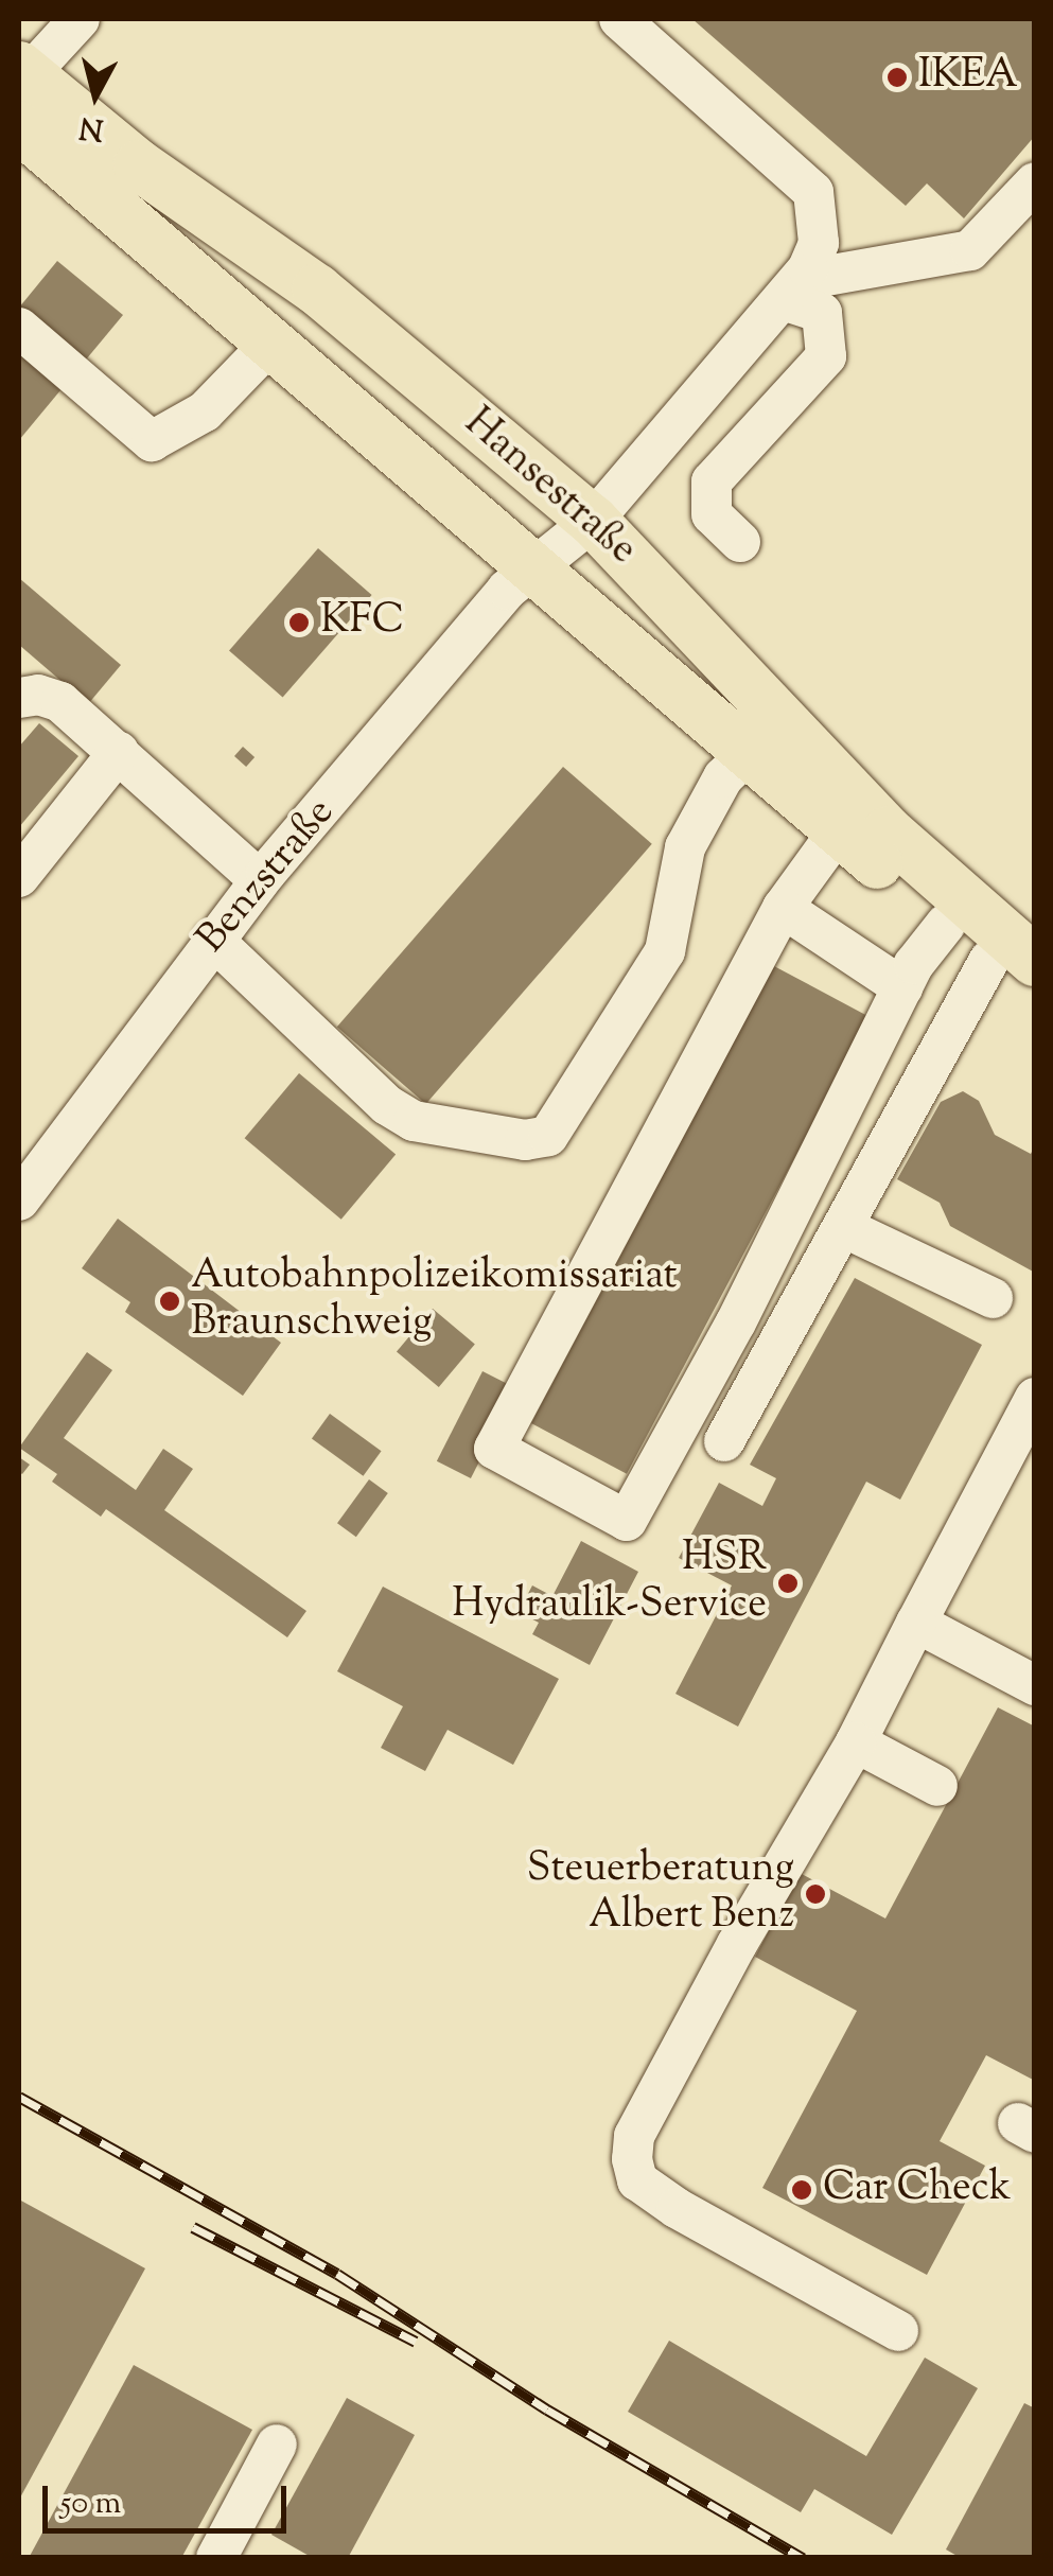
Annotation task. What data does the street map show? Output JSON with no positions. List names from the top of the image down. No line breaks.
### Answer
{"streets":{"main road":["Hansestraße"],"street":["Benzstraße"]},"crossings":[["Hansestraße","Benzstraße"]],"places":["IKEA","KFC","Autobahnpolizeikomissariat Braunschweig","HSR Hydraulik-Service","Steuerberatung Albert Benz","Car Check"],"scale_bar":"50 m","north":"bottom"}
